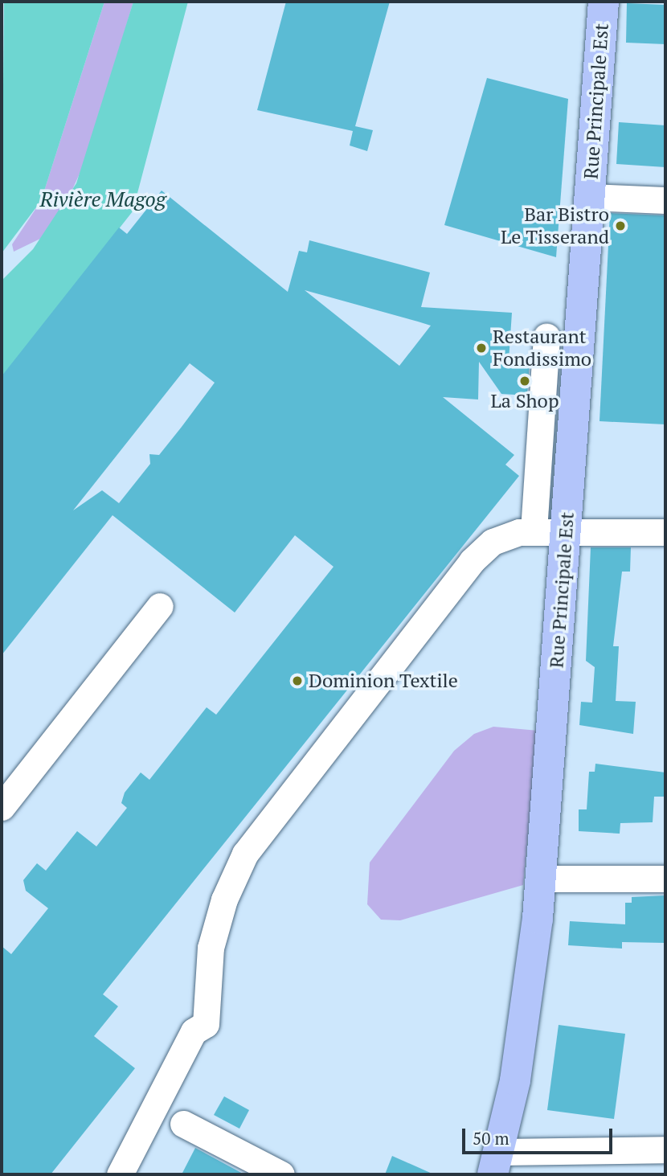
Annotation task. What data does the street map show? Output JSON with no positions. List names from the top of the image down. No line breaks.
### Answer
{"streets":{"main road":["Rue Principale Est"]},"water":["Rivière Magog"],"places":["Bar Bistro Le Tisserand","Restaurant Fondissimo","La Shop","Dominion Textile"],"scale_bar":"50 m"}
